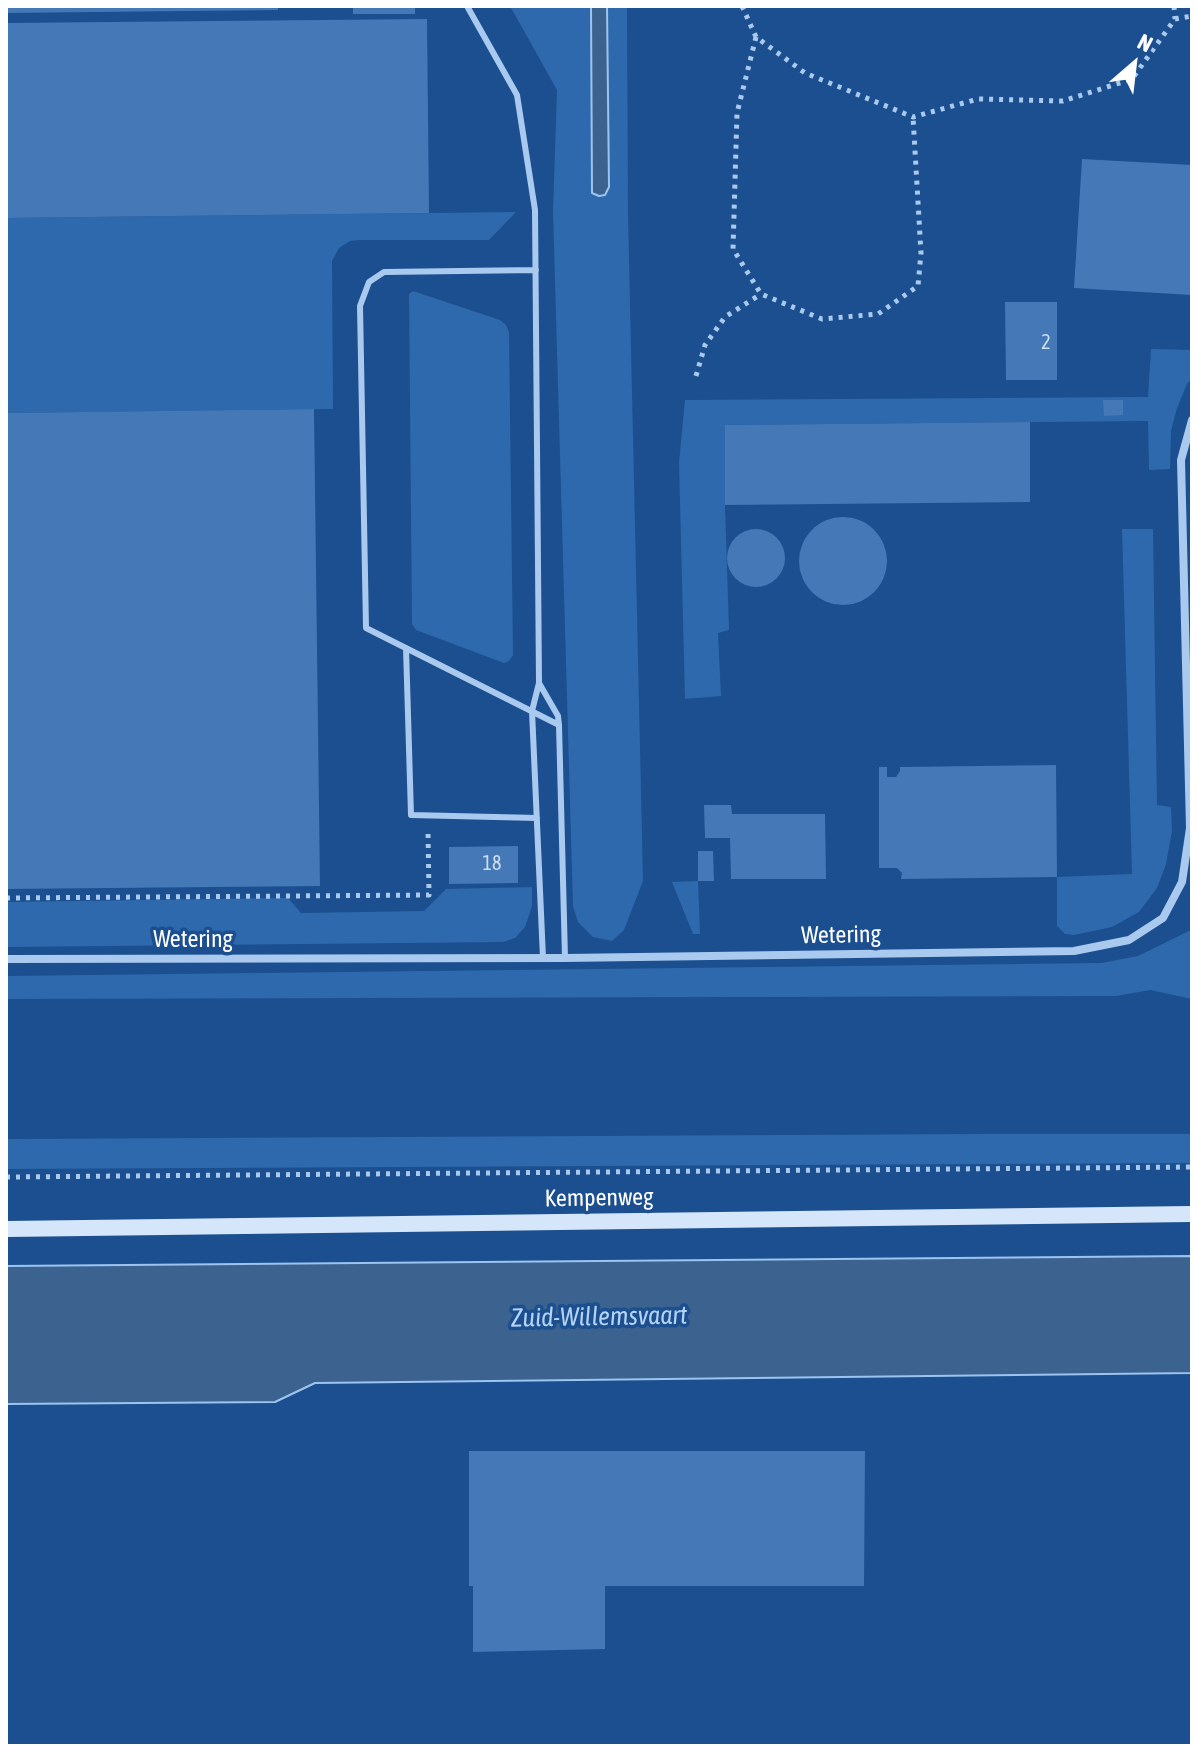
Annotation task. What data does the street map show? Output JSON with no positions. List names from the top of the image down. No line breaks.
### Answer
{"streets":{"main road":["Kempenweg"],"street":["Wetering"]},"water":["Zuid-Willemsvaart"],"house_numbers":["2","18"],"north":"top right"}
